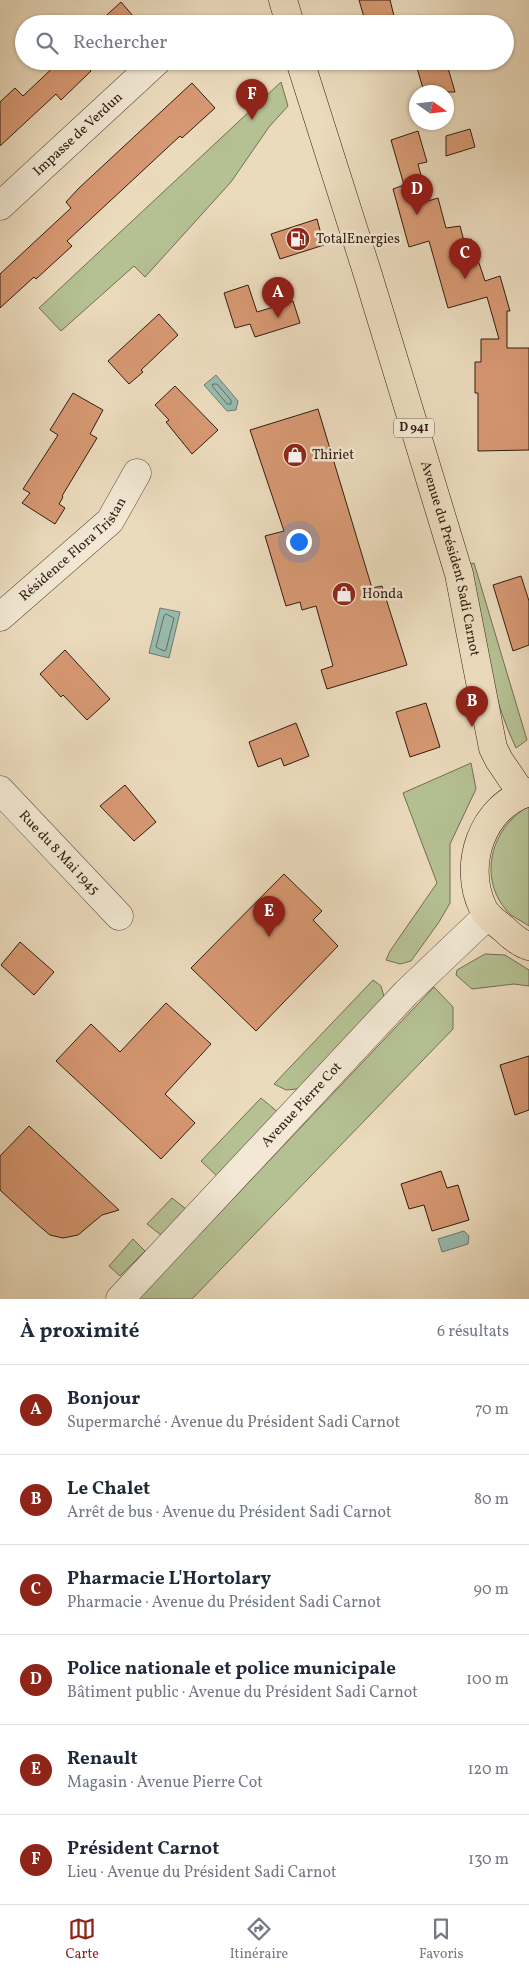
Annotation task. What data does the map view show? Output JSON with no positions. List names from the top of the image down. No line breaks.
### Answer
{"streets":{"main road":["D 941","Avenue du Président Sadi Carnot"],"street":["Impasse de Verdun","Résidence Flora Tristan","Rue du 8 Mai 1945","Avenue Pierre Cot"]},"places":{"fuel station":["TotalEnergies"],"shop":["Thiriet","Honda"]},"north":"right","page":{"search":"Rechercher","pins":["F","D","C","A","B","E"],"heading":["À proximité","6 résultats"],"list":[{"mark":"A","name":"Bonjour","note":"Supermarché · Avenue du Président Sadi Carnot","value":"70 m"},{"mark":"B","name":"Le Chalet","note":"Arrêt de bus · Avenue du Président Sadi Carnot","value":"80 m"},{"mark":"C","name":"Pharmacie L'Hortolary","note":"Pharmacie · Avenue du Président Sadi Carnot","value":"90 m"},{"mark":"D","name":"Police nationale et police municipale","note":"Bâtiment public · Avenue du Président Sadi Carnot","value":"100 m"},{"mark":"E","name":"Renault","note":"Magasin · Avenue Pierre Cot","value":"120 m"},{"mark":"F","name":"Président Carnot","note":"Lieu · Avenue du Président Sadi Carnot","value":"130 m"}],"nav":["Carte","Itinéraire","Favoris"]}}
